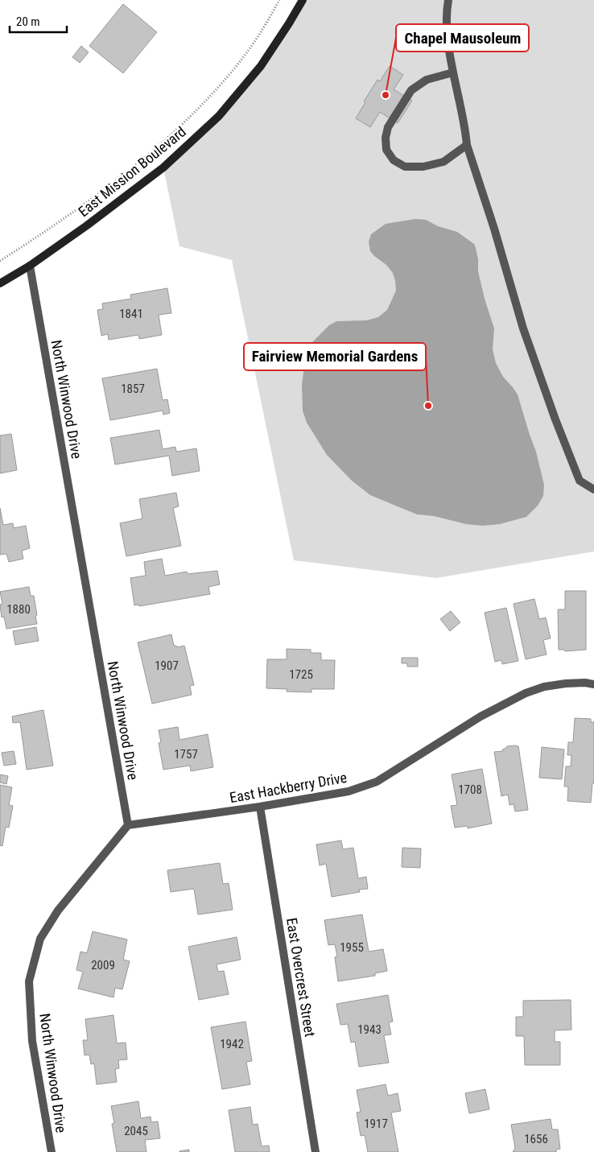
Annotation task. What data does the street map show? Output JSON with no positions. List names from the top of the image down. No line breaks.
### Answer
{"streets":{"main road":["East Mission Boulevard"],"street":["North Winwood Drive","East Hackberry Drive","East Overcrest Street"]},"crossings":[["East Mission Boulevard","North Winwood Drive"],["North Winwood Drive","East Hackberry Drive"],["East Hackberry Drive","East Overcrest Street"]],"places":["Chapel Mausoleum","Fairview Memorial Gardens"],"house_numbers":["1841","1857","1880","1907","1725","1757","1708","1955","2009","1943","1942","1917","2045","1656"],"scale_bar":"20 m"}
